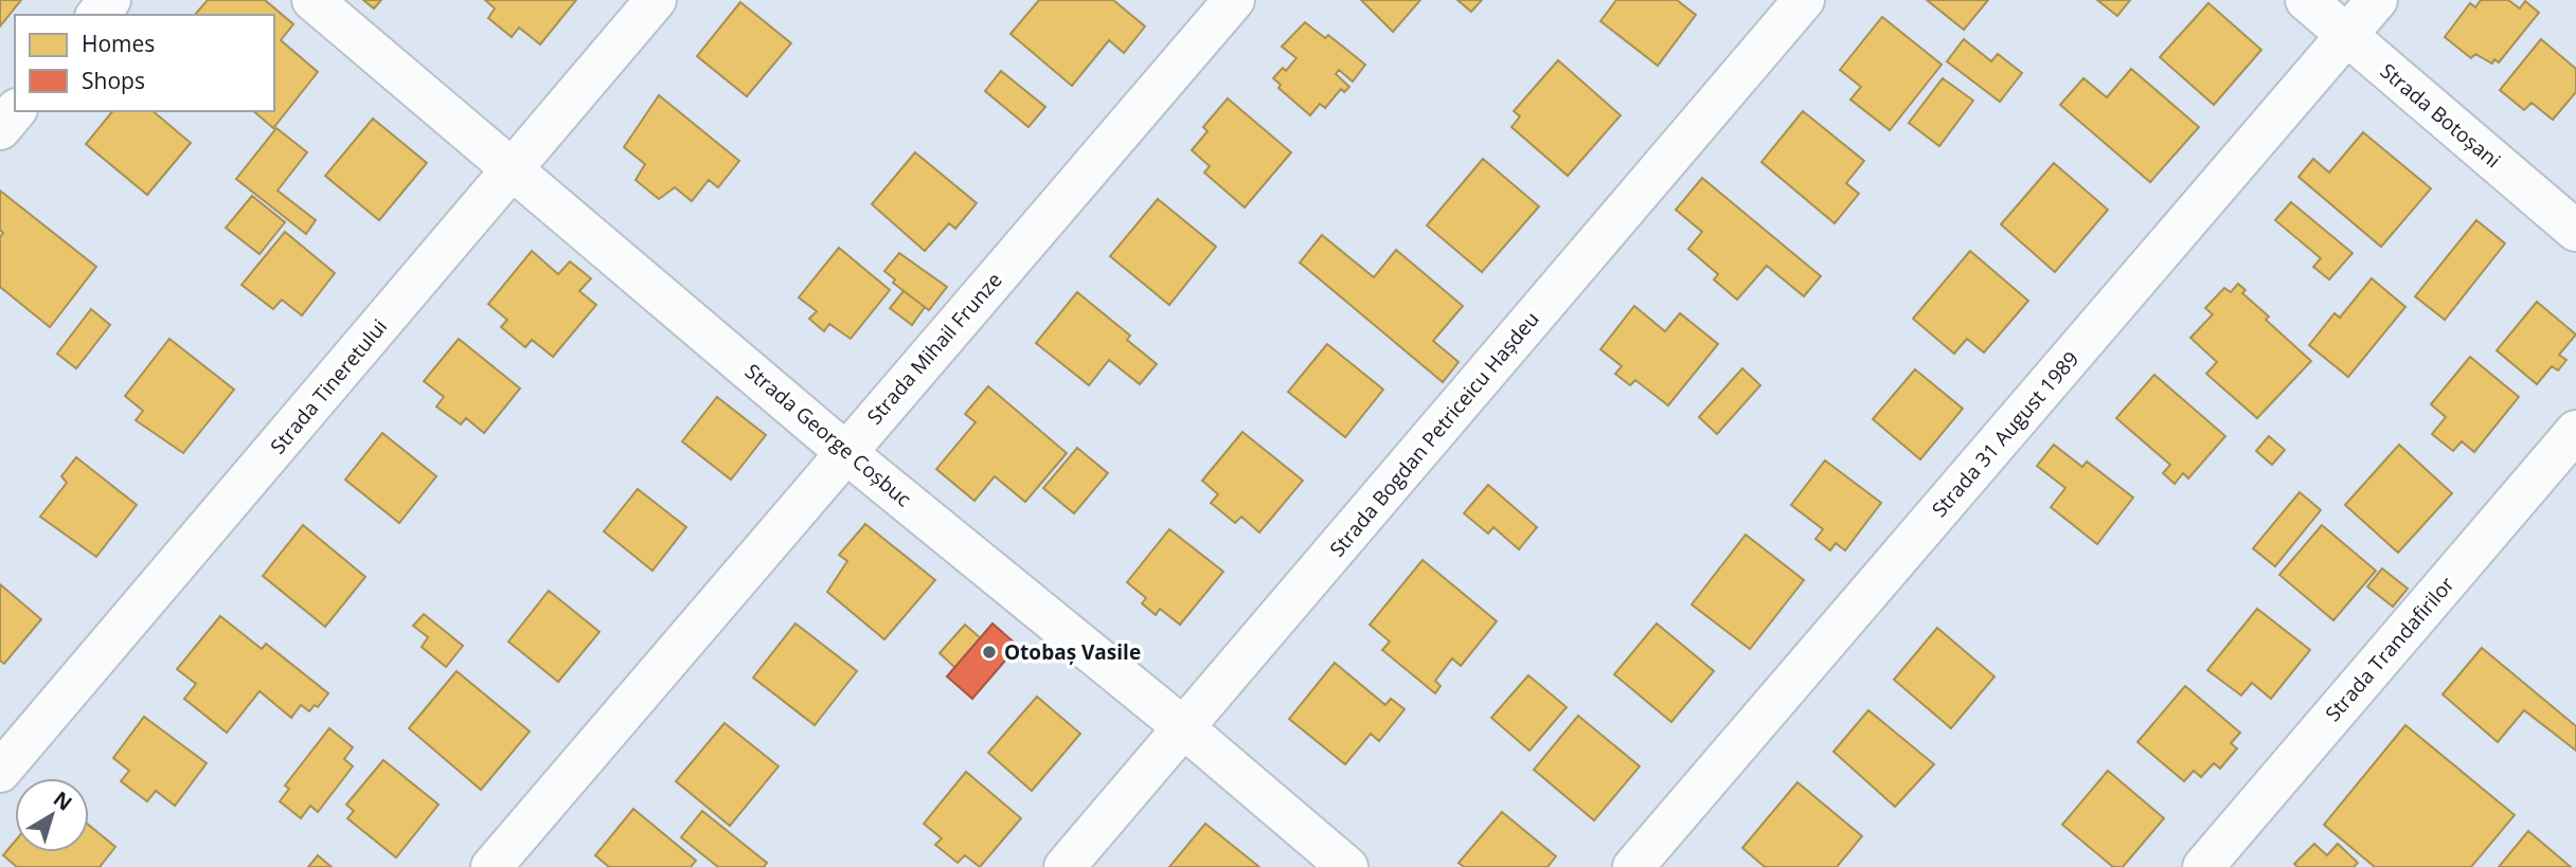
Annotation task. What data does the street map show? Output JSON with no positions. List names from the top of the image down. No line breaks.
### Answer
{"streets":{"street":["Strada Botoșani","Strada Mihail Frunze","Strada Tineretului","Strada Bogdan Petriceicu Hașdeu","Strada 31 August 1989","Strada George Coșbuc","Strada Trandafirilor"]},"crossings":[["Strada Botoșani","Strada 31 August 1989"],["Strada Mihail Frunze","Strada George Coșbuc"],["Strada Tineretului","Strada George Coșbuc"],["Strada Bogdan Petriceicu Hașdeu","Strada George Coșbuc"]],"places":["Otobaș Vasile"],"legend":["Homes","Shops"],"north":"top right"}
